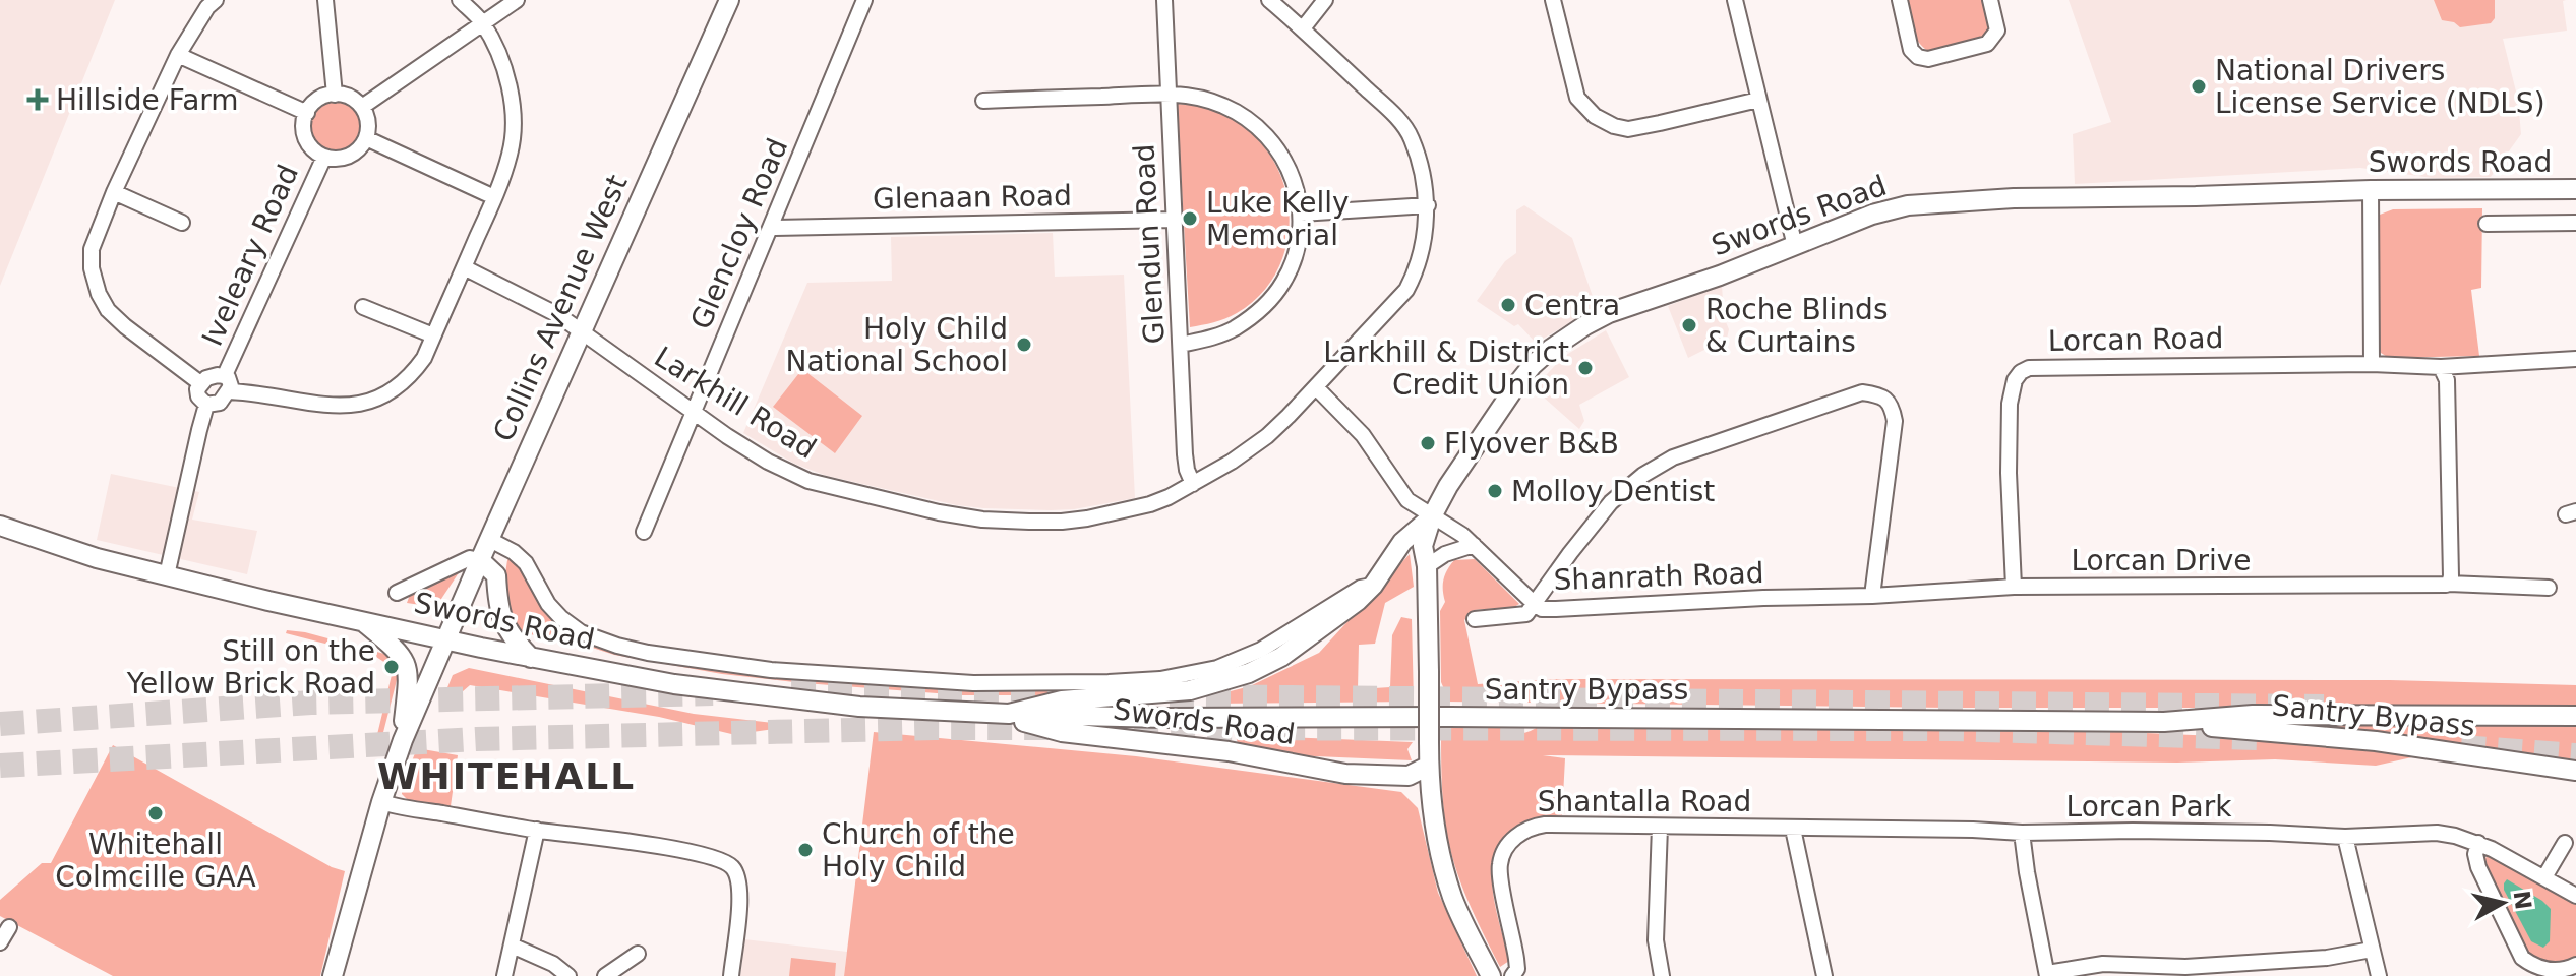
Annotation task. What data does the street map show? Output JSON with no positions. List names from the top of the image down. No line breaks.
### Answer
{"streets":{"main road":["Swords Road","Collins Avenue West","Santry Bypass"],"street":["Glenaan Road","Glencloy Road","Glendun Road","Iveleary Road","Lorcan Road","Larkhill Road","Lorcan Drive","Shanrath Road","Shantalla Road","Lorcan Park"]},"crossings":[["Swords Road","Collins Avenue West"],["Swords Road","Shanrath Road"],["Swords Road","Santry Bypass"],["Glenaan Road","Glencloy Road"],["Glenaan Road","Glendun Road"],["Glencloy Road","Larkhill Road"],["Glendun Road","Larkhill Road"],["Collins Avenue West","Larkhill Road"],["Lorcan Road","Lorcan Drive"],["Lorcan Drive","Shanrath Road"],["Shantalla Road","Lorcan Park"]],"districts":["WHITEHALL"],"places":{"other":["National Drivers License Service (NDLS)","Luke Kelly Memorial","Centra","Roche Blinds & Curtains","Holy Child National School","Larkhill & District Credit Union","Flyover B&B","Molloy Dentist","Still on the Yellow Brick Road","Whitehall Colmcille GAA","Church of the Holy Child"],"health":["Hillside Farm"]},"north":"right"}
